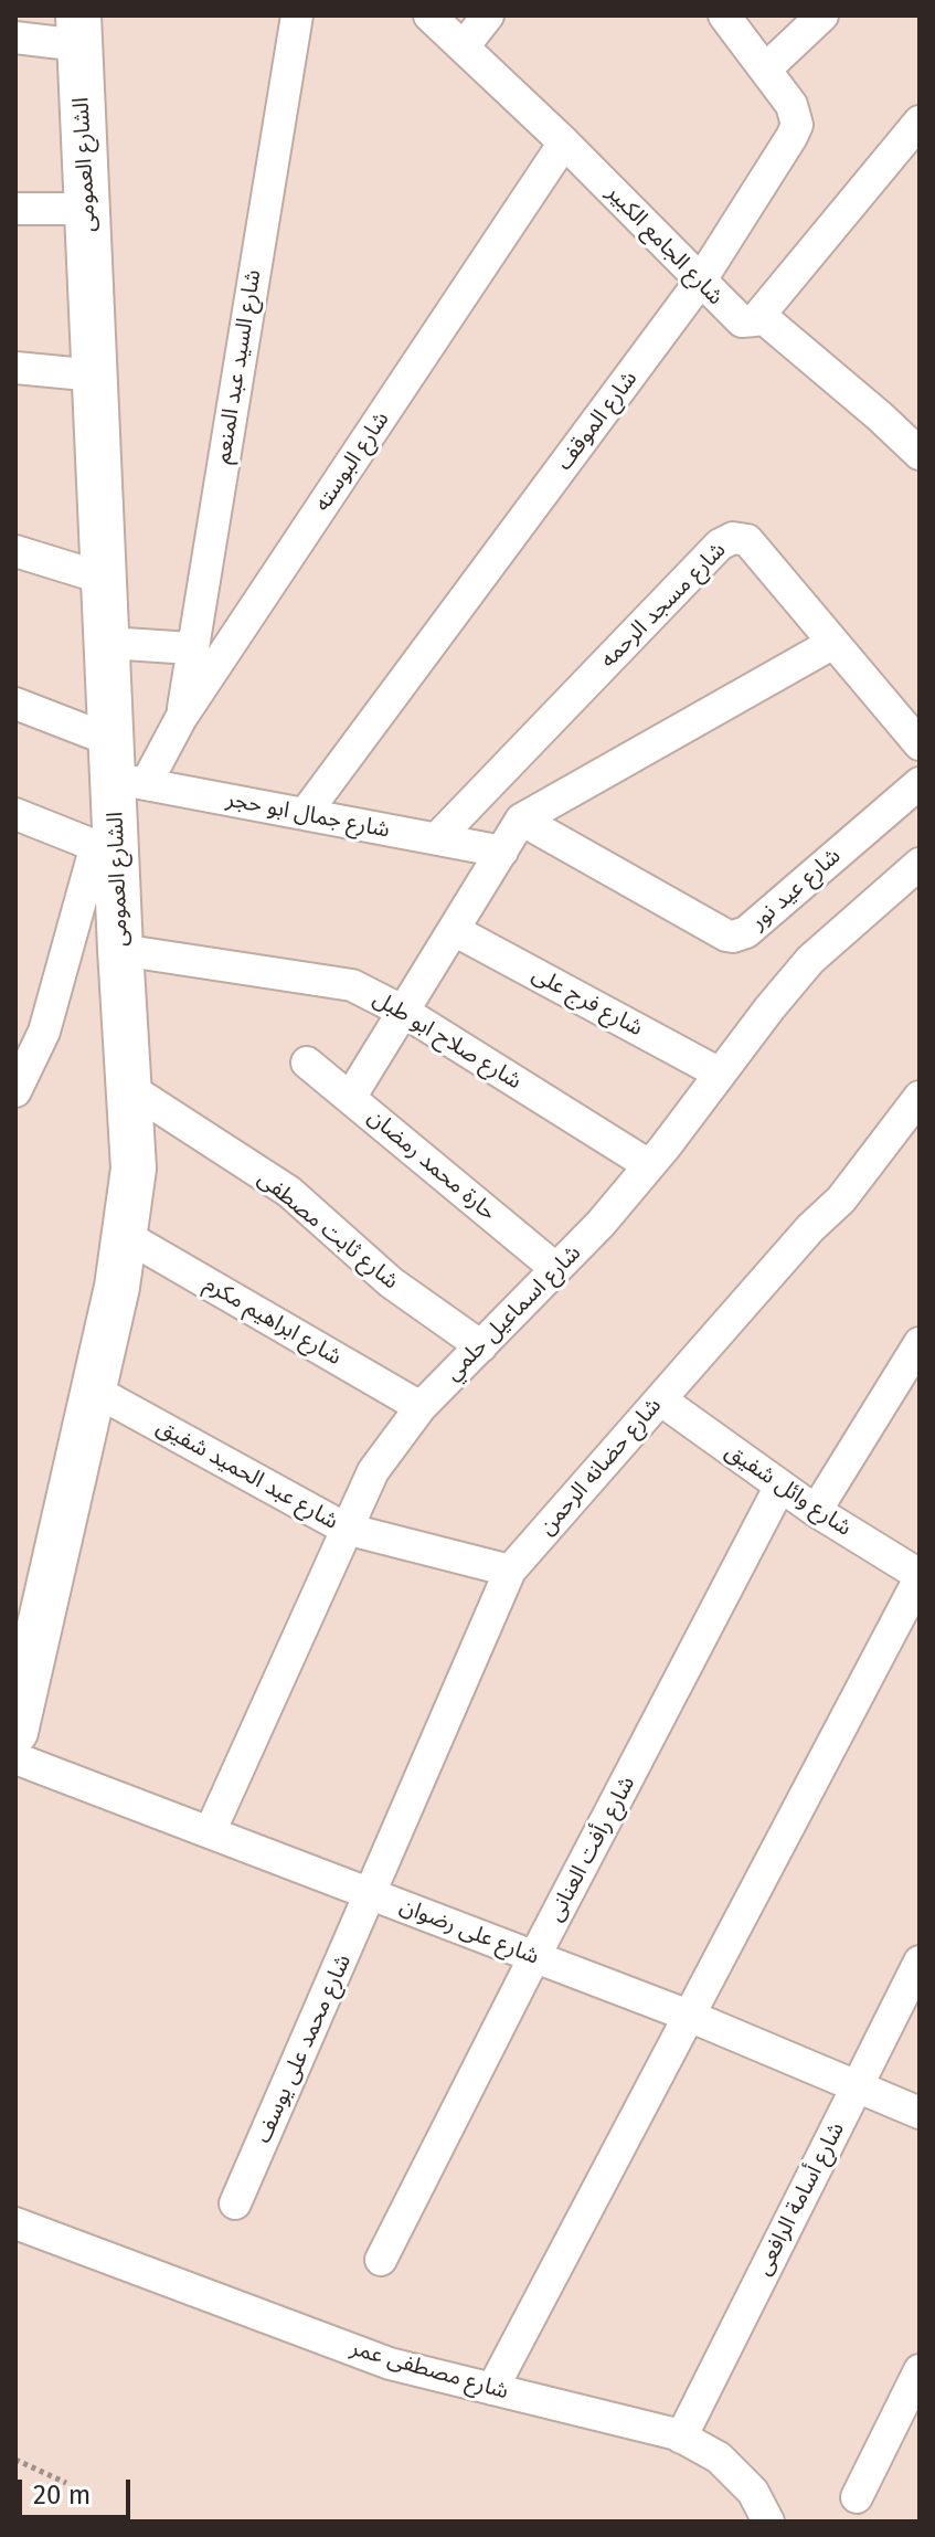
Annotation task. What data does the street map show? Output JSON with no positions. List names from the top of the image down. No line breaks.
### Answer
{"streets":{"main road":["الشارع العمومى"],"street":["شارع الجامع الكبير","شارع السيد عبد المنعم","شارع الموقف","شارع البوسته","شارع مسجد الرحمه","شارع جمال ابو حجر","شارع عيد نور","شارع فرج على","شارع صلاح ابو طبل","حارة محمد رمضان","شارع ثابت مصطفى","شارع اسماعيل حلمي","شارع ابراهيم مكرم","شارع حضانه الرحمن","شارع عبد الحميد شفيق","شارع وائل شفيق","شارع رأفت العنانى","شارع على رضوان","شارع محمد على يوسف","شارع أسامة الرافعى","شارع مصطفى عمر"]},"crossings":[["الشارع العمومى","شارع البوسته"],["الشارع العمومى","شارع جمال ابو حجر"],["الشارع العمومى","شارع صلاح ابو طبل"],["الشارع العمومى","شارع ثابت مصطفى"],["الشارع العمومى","شارع ابراهيم مكرم"],["الشارع العمومى","شارع عبد الحميد شفيق"],["شارع الجامع الكبير","شارع الموقف"],["شارع الجامع الكبير","شارع البوسته"],["شارع السيد عبد المنعم","شارع البوسته"],["شارع الموقف","شارع جمال ابو حجر"],["شارع البوسته","شارع جمال ابو حجر"],["شارع مسجد الرحمه","شارع جمال ابو حجر"],["شارع فرج على","شارع اسماعيل حلمي"],["شارع صلاح ابو طبل","شارع اسماعيل حلمي"],["حارة محمد رمضان","شارع اسماعيل حلمي"],["شارع ثابت مصطفى","شارع اسماعيل حلمي"],["شارع اسماعيل حلمي","شارع ابراهيم مكرم"],["شارع اسماعيل حلمي","شارع عبد الحميد شفيق"],["شارع اسماعيل حلمي","شارع على رضوان"],["شارع حضانه الرحمن","شارع عبد الحميد شفيق"],["شارع حضانه الرحمن","شارع وائل شفيق"],["شارع حضانه الرحمن","شارع على رضوان"],["شارع حضانه الرحمن","شارع محمد على يوسف"],["شارع وائل شفيق","شارع رأفت العنانى"],["شارع رأفت العنانى","شارع على رضوان"],["شارع على رضوان","شارع محمد على يوسف"],["شارع على رضوان","شارع أسامة الرافعى"],["شارع أسامة الرافعى","شارع مصطفى عمر"]],"scale_bar":"20 m"}
